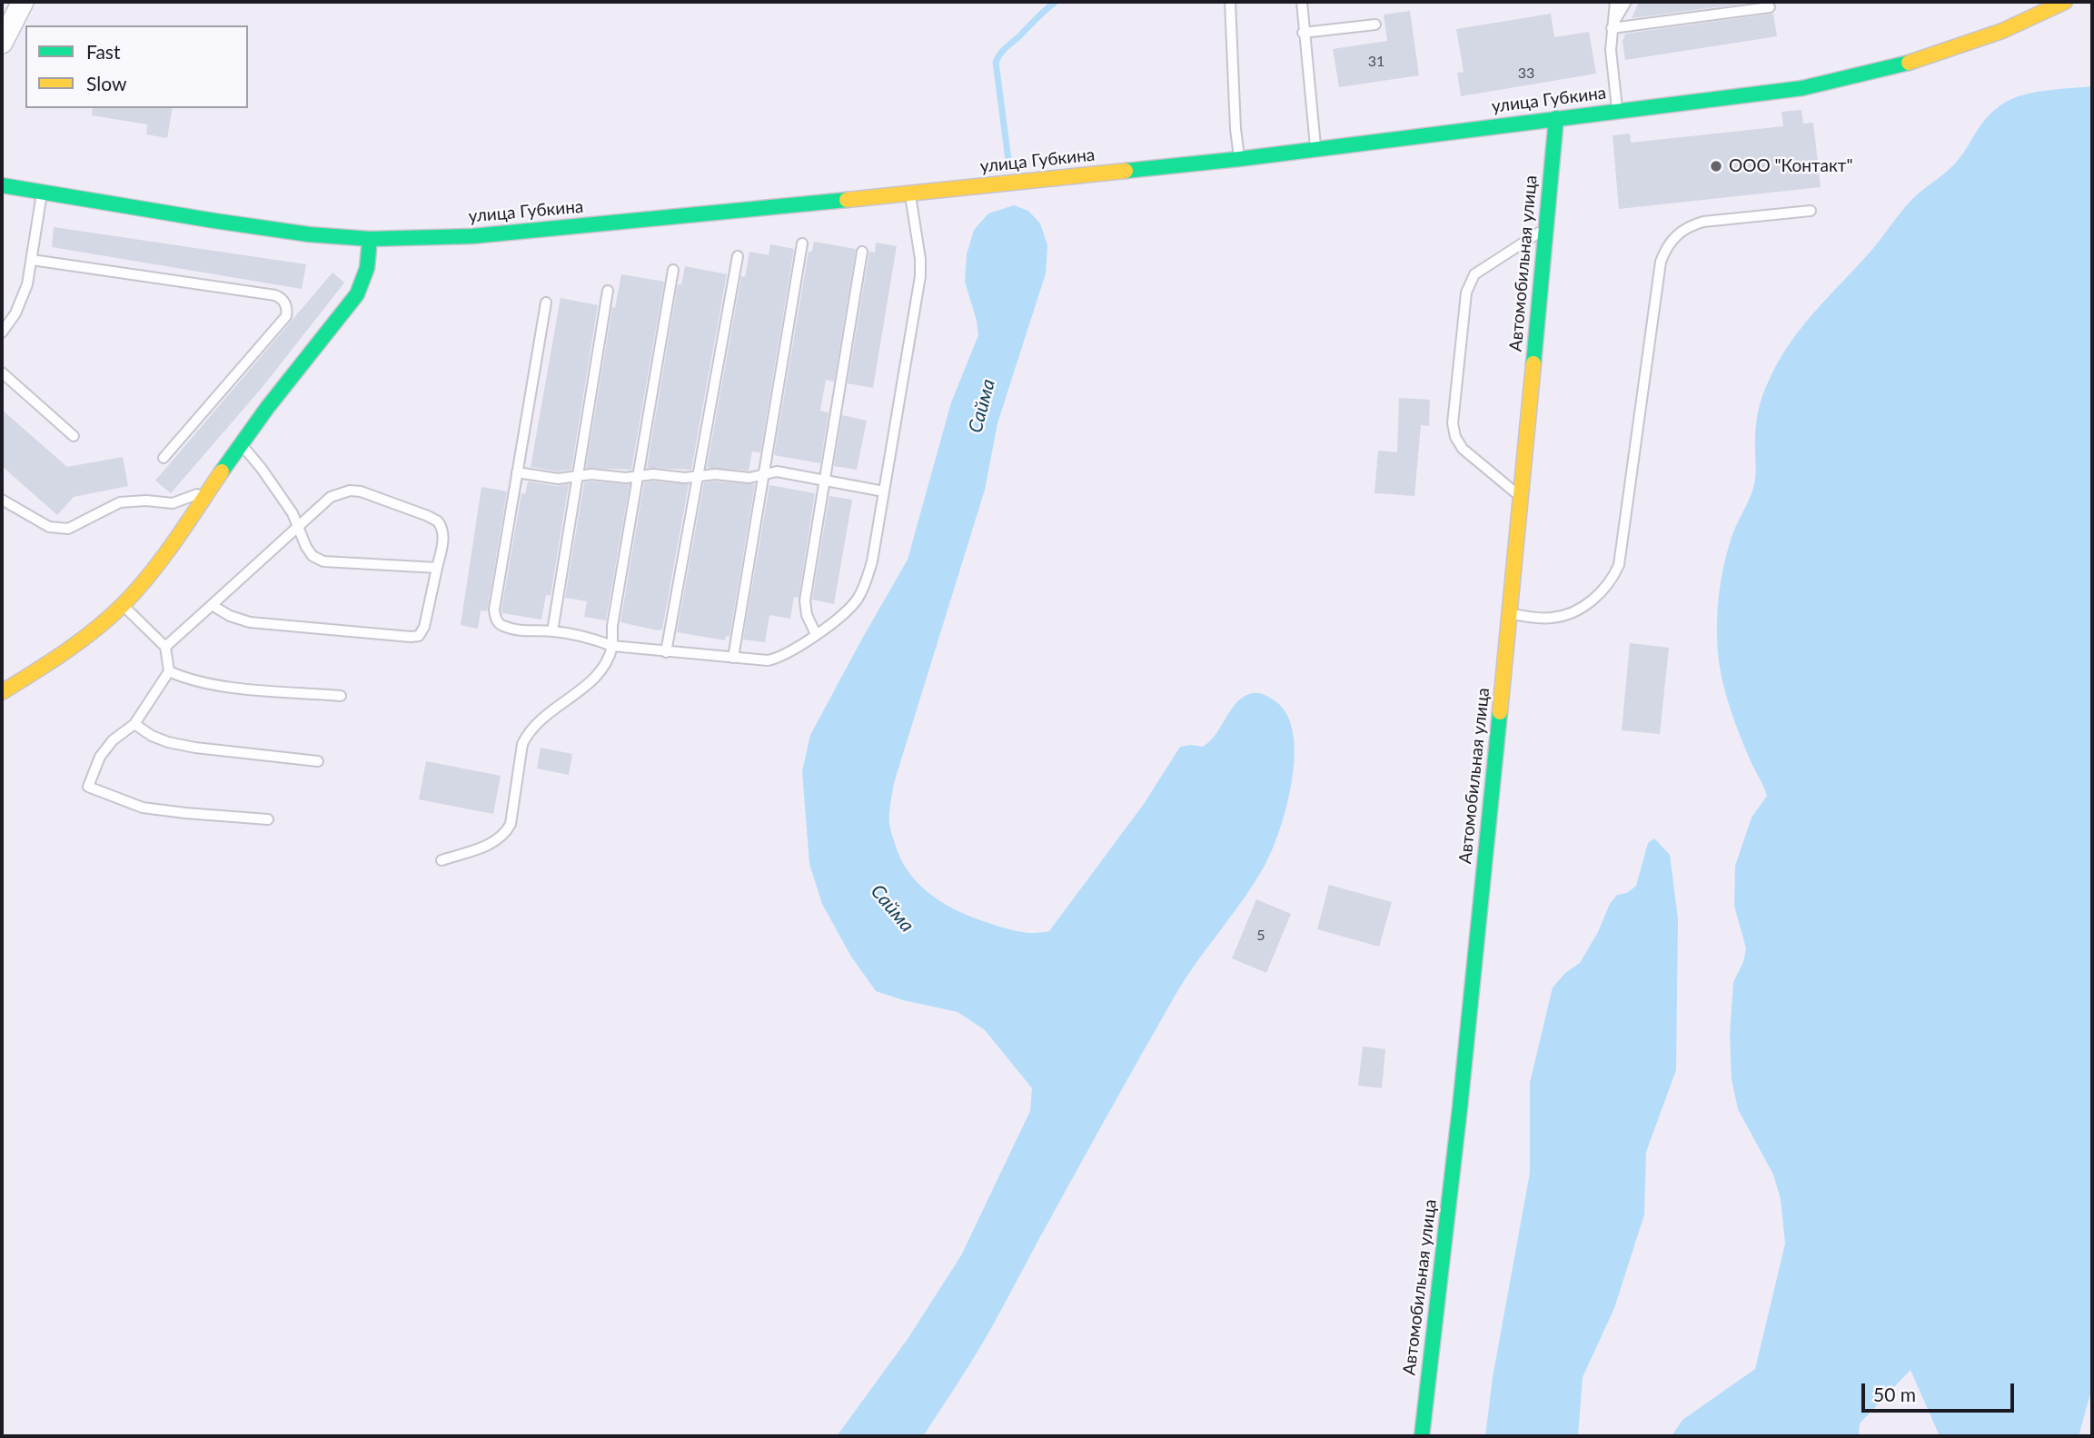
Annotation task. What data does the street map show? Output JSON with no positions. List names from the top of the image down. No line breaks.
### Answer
{"streets":{"street":["улица Губкина","Автомобильная улица"]},"crossings":[["улица Губкина","Автомобильная улица"]],"water":["Сайма"],"places":["ООО \"Контакт\""],"house_numbers":["31","33","5"],"legend":["Fast","Slow"],"scale_bar":"50 m"}
